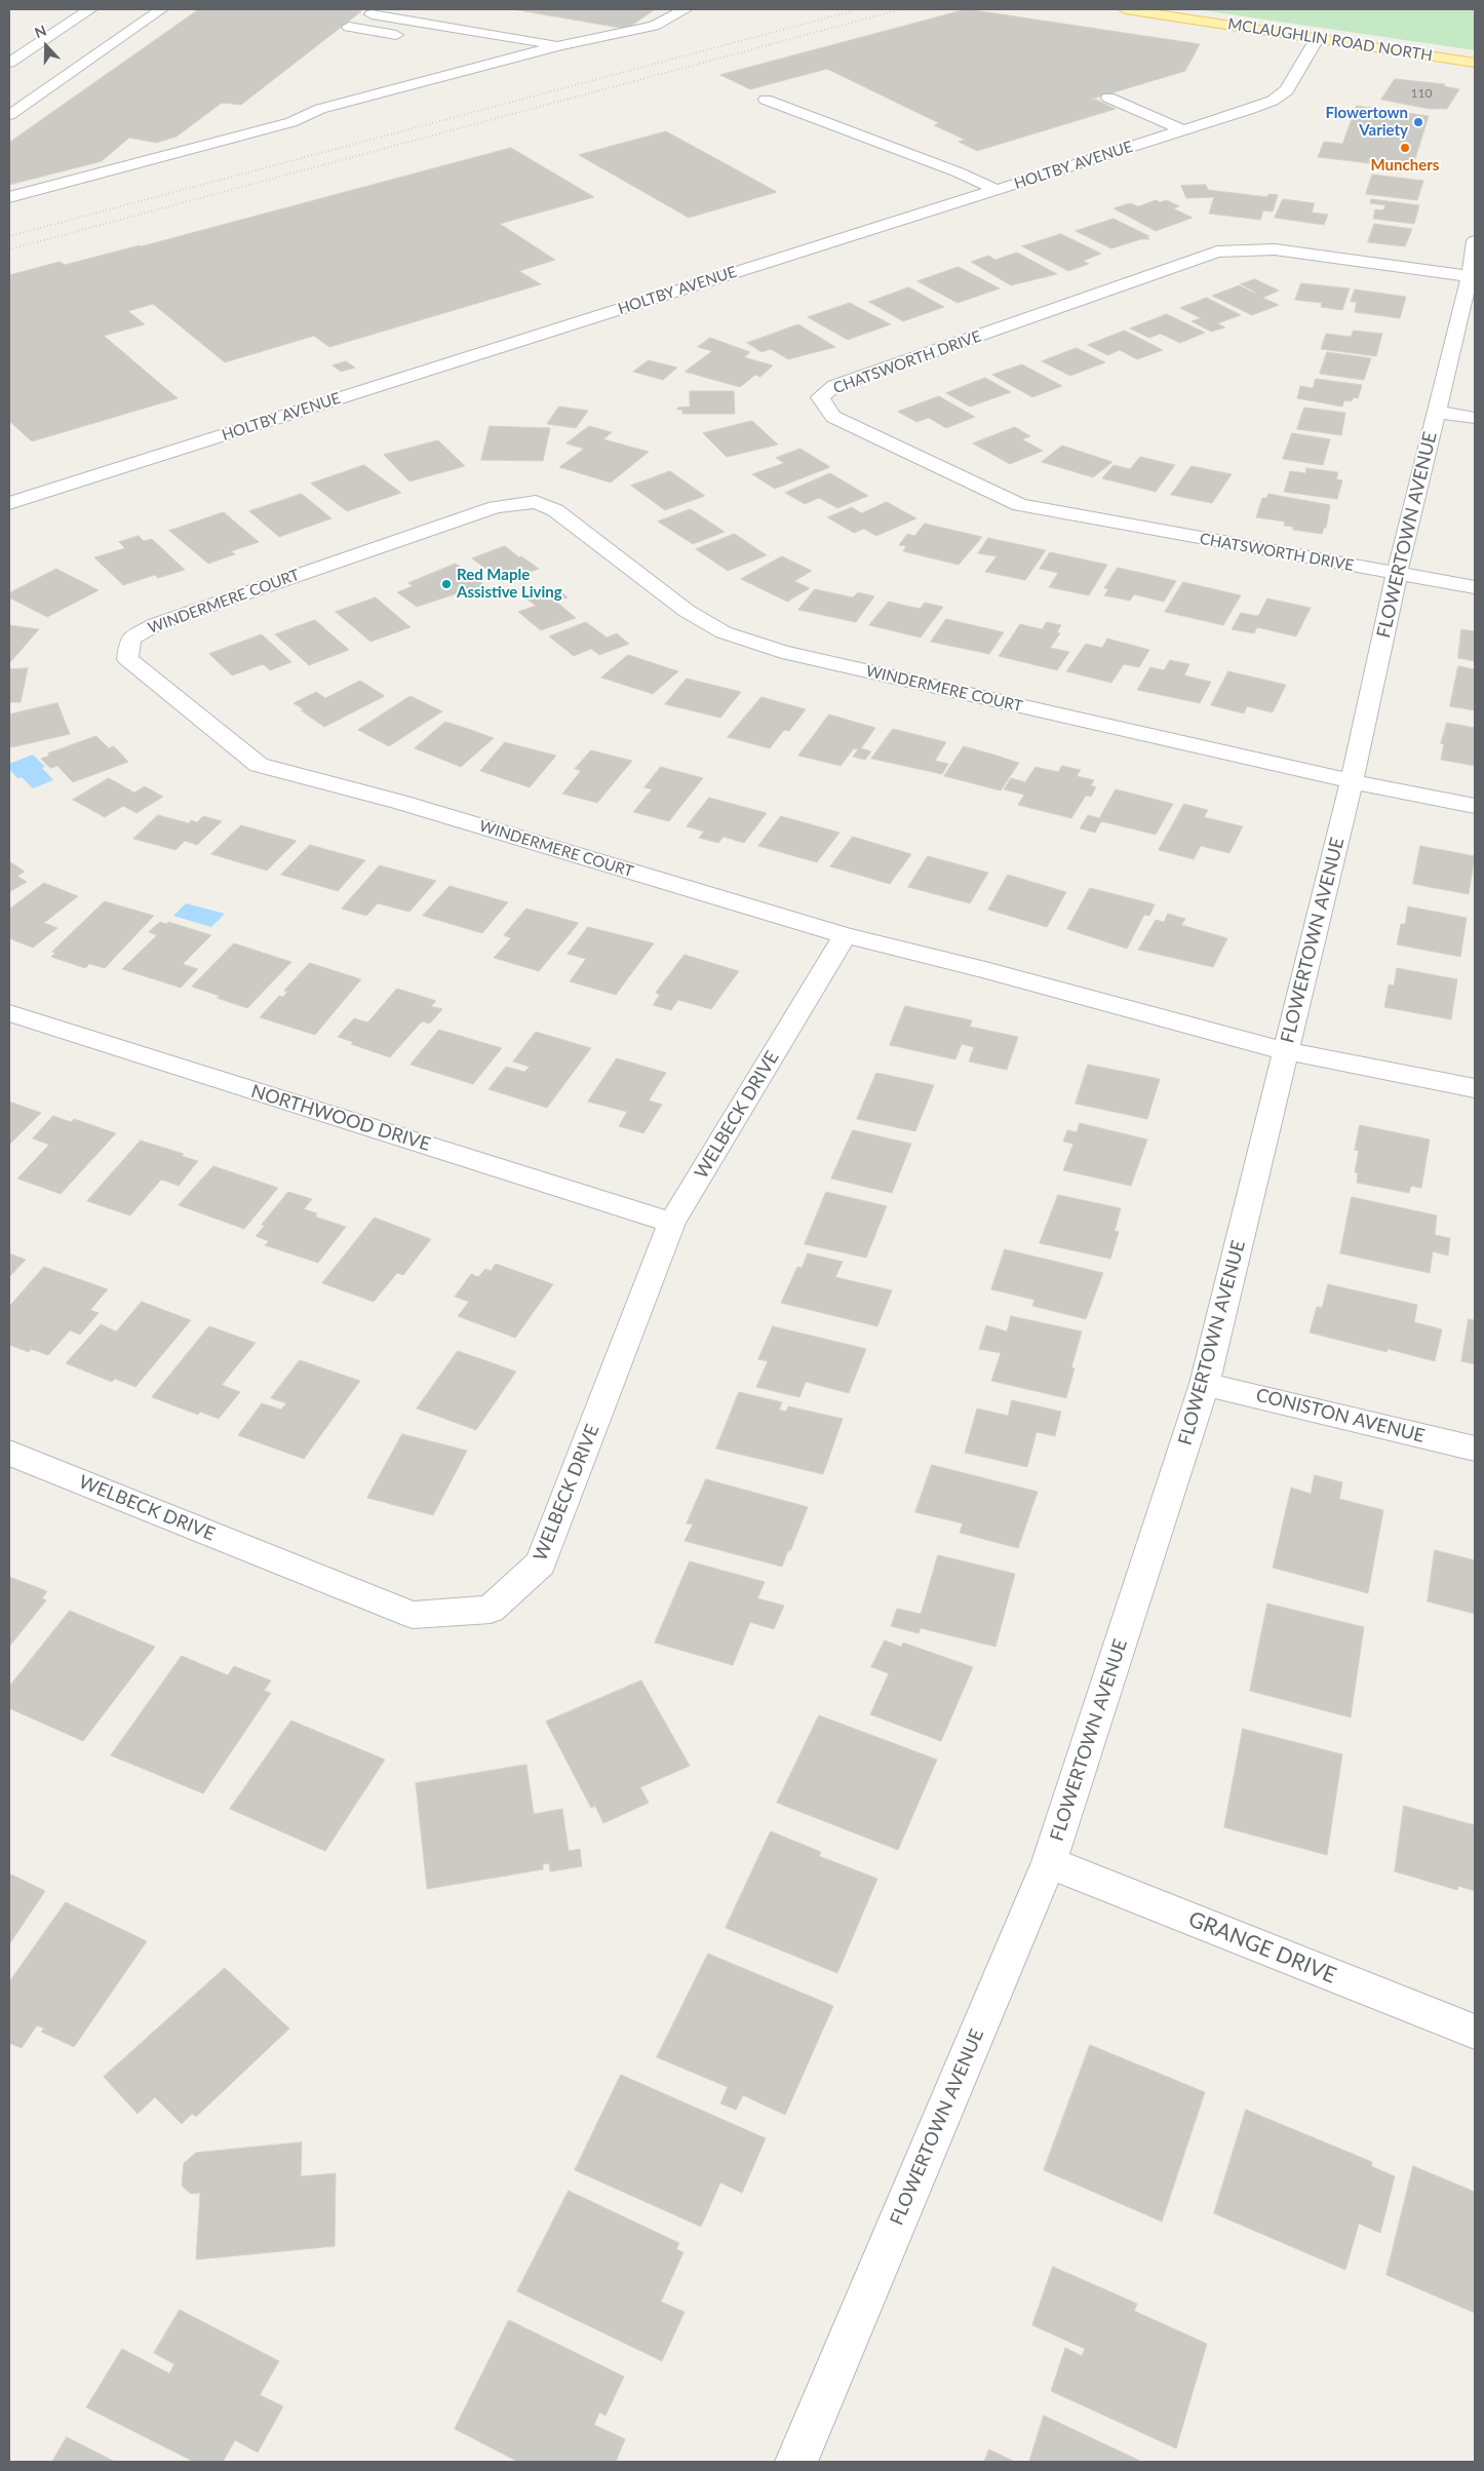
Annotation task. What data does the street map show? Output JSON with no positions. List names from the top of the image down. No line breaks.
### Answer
{"streets":{"main road":["MCLAUGHLIN ROAD NORTH"],"street":["HOLTBY AVENUE","CHATSWORTH DRIVE","FLOWERTOWN AVENUE","WINDERMERE COURT","WELBECK DRIVE","NORTHWOOD DRIVE","CONISTON AVENUE","GRANGE DRIVE"]},"crossings":[["MCLAUGHLIN ROAD NORTH","HOLTBY AVENUE"],["CHATSWORTH DRIVE","FLOWERTOWN AVENUE"],["FLOWERTOWN AVENUE","WINDERMERE COURT"],["FLOWERTOWN AVENUE","CONISTON AVENUE"],["FLOWERTOWN AVENUE","GRANGE DRIVE"],["WINDERMERE COURT","WELBECK DRIVE"],["WELBECK DRIVE","NORTHWOOD DRIVE"]],"places":["Flowertown Variety","Munchers","Red Maple Assistive Living"],"house_numbers":["110"],"north":"top"}
